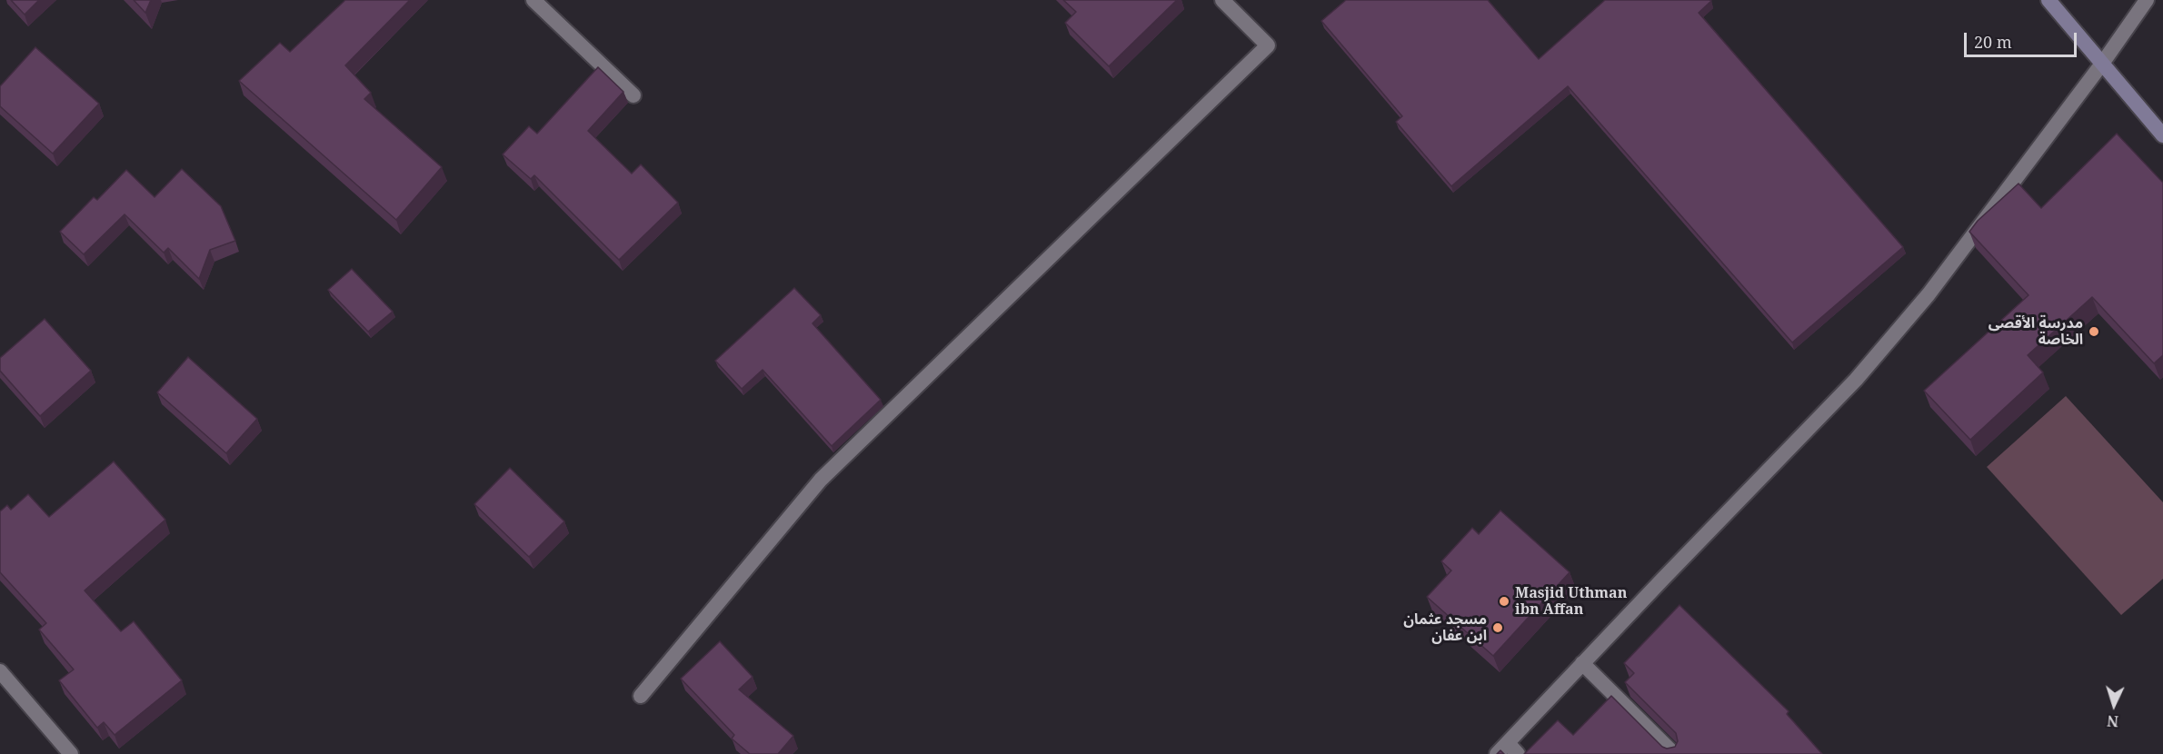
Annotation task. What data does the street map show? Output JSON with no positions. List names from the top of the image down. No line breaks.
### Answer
{"places":["مدرسة الأقصى الخاصة","Masjid Uthman ibn Affan","مسجد عثمان ابن عفان"],"scale_bar":"20 m","north":"bottom"}
